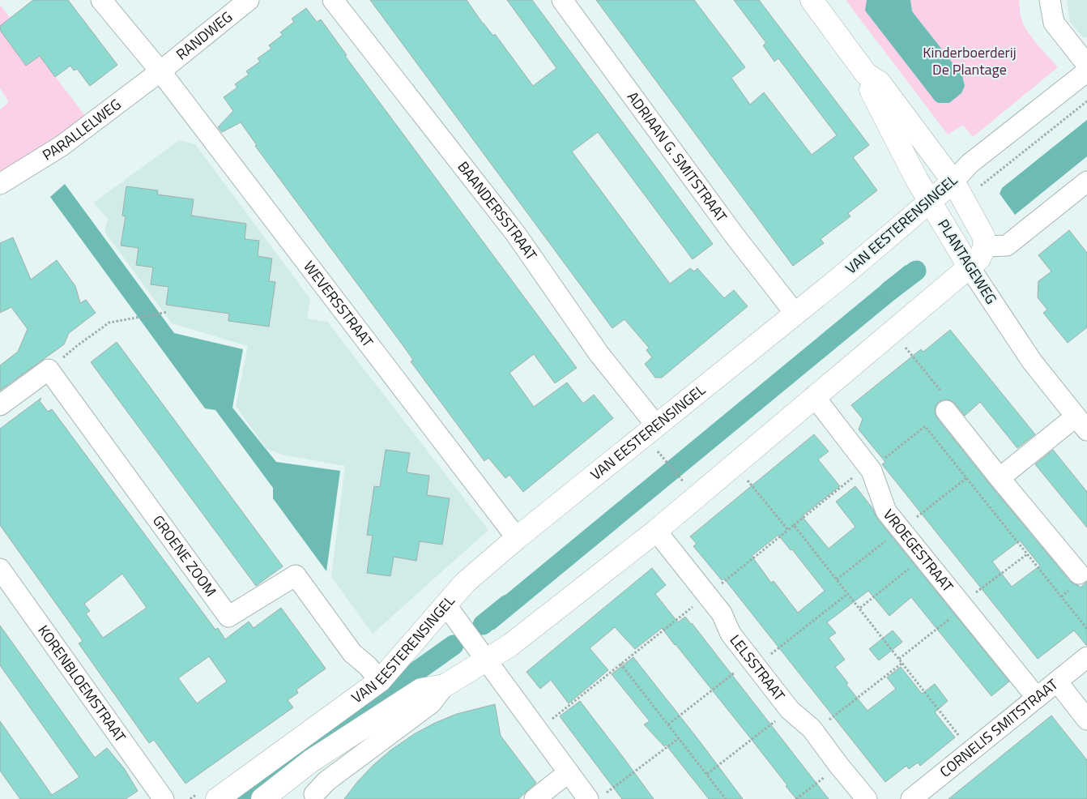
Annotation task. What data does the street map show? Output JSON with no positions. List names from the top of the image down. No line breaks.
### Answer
{"streets":{"street":["RANDWEG","PARALLELWEG","ADRIAAN G. SMITSTRAAT","BAANDERSSTRAAT","VAN EESTERENSINGEL","PLANTAGEWEG","WEVERSSTRAAT","VROEGESTRAAT","GROENE ZOOM","LELSSTRAAT","KORENBLOEMSTRAAT","CORNELIS SMITSTRAAT"]},"crossings":[["RANDWEG","PARALLELWEG"],["RANDWEG","WEVERSSTRAAT"],["PARALLELWEG","WEVERSSTRAAT"],["ADRIAAN G. SMITSTRAAT","VAN EESTERENSINGEL"],["BAANDERSSTRAAT","VAN EESTERENSINGEL"],["VAN EESTERENSINGEL","PLANTAGEWEG"],["VAN EESTERENSINGEL","WEVERSSTRAAT"],["VAN EESTERENSINGEL","GROENE ZOOM"],["VROEGESTRAAT","CORNELIS SMITSTRAAT"]],"parks":["Kinderboerderij De Plantage"]}
